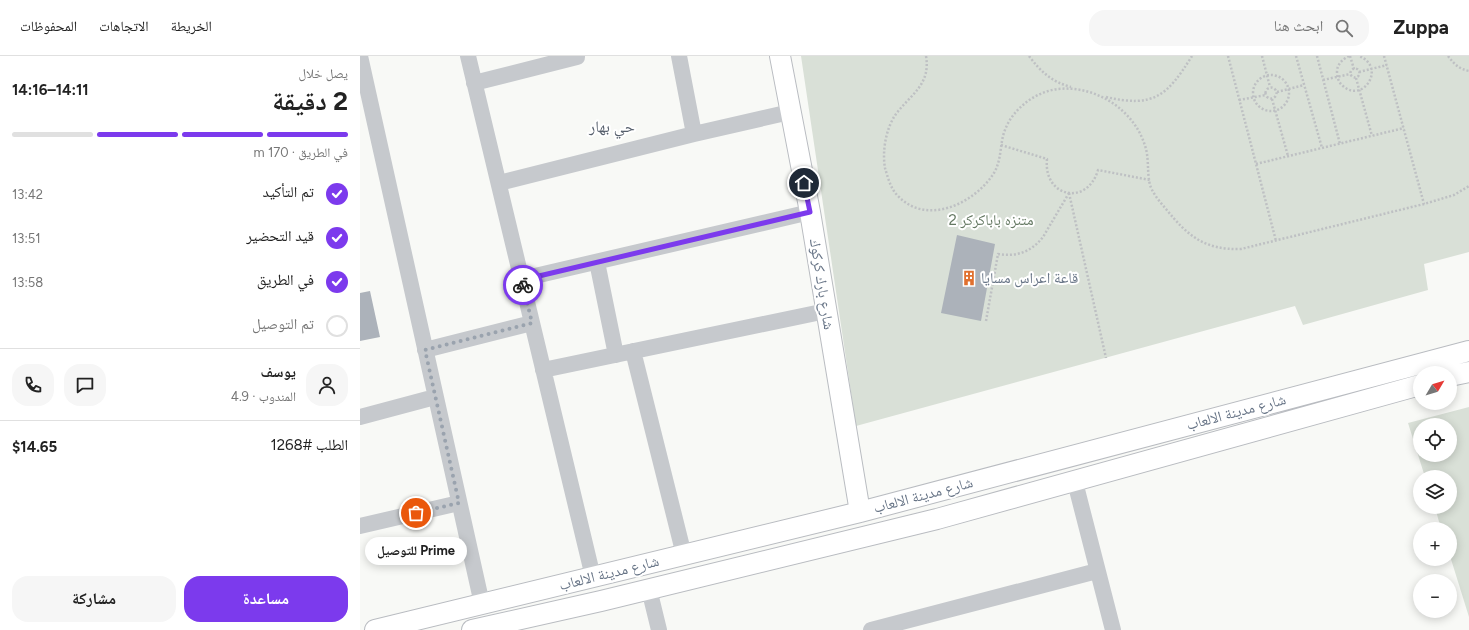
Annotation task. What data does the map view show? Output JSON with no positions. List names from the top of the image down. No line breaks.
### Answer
{"streets":{"main road":["شارع بارك كركوك","شارع مدينة الالعاب"]},"crossings":[["شارع بارك كركوك","شارع مدينة الالعاب"]],"districts":["حي بهار"],"parks":["متنزه باباكركر 2"],"places":{"building":["قاعة اعراس مسايا"],"other":["Prime للتوصيل"]},"north":"top right","page":{"header":"Zuppa","search":"ابحث هنا","nav":["الخريطة","الاتجاهات","المحفوظات"],"heading":["2 دقيقة","يصل خلال","14:11–14:16"],"panel":["يوسف","المندوب · 4.9","الطلب #1268","$14.65"],"bar":"في الطريق · 170 m","list":[["تم التأكيد","13:42"],["قيد التحضير","13:51"],["في الطريق","13:58"],"تم التوصيل"],"map_buttons":["+","−"],"bubble":"Prime للتوصيل","buttons":["مساعدة","مشاركة"]}}
